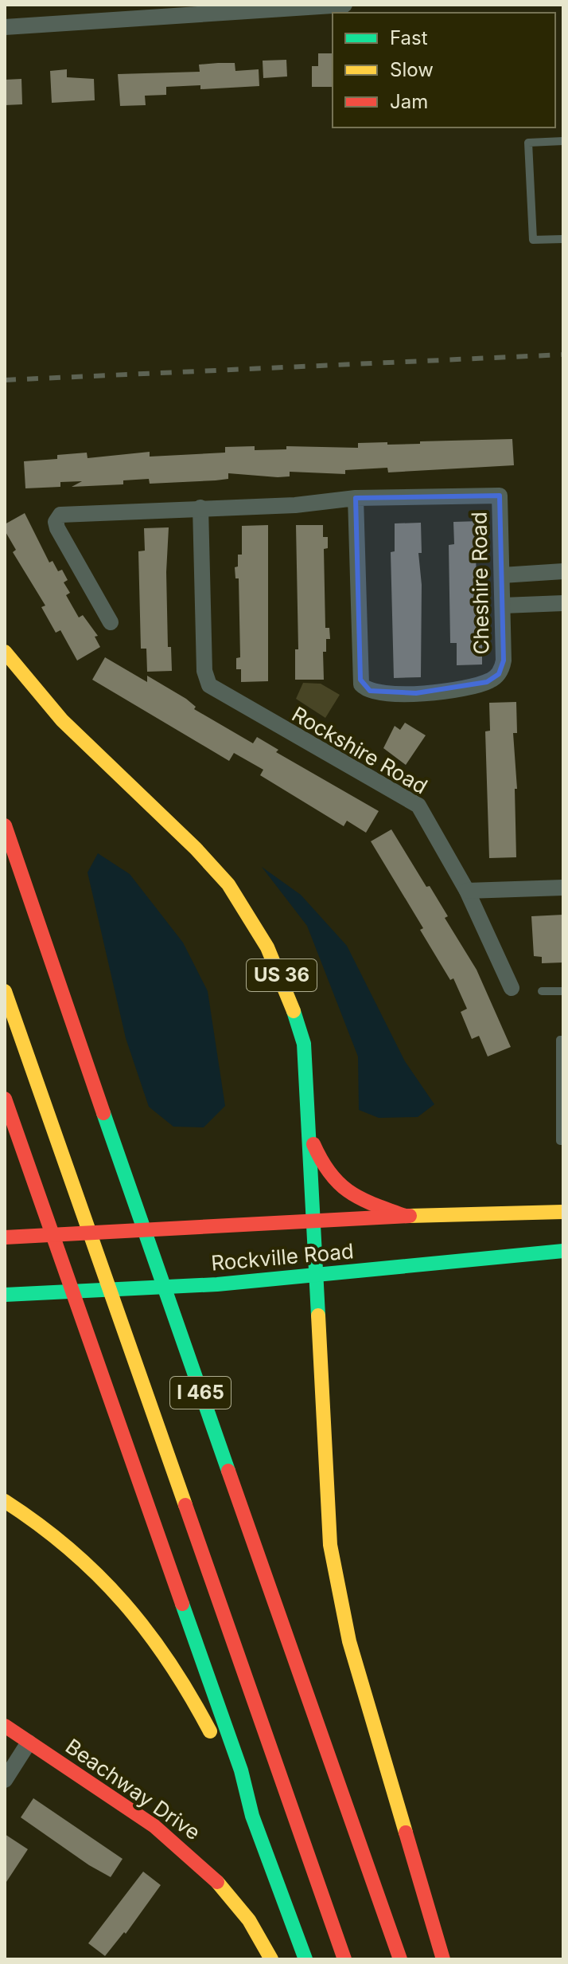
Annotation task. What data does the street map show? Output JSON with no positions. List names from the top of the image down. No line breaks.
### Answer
{"streets":{"main road":["US 36","Rockville Road","I 465","Beachway Drive"],"street":["Cheshire Road","Rockshire Road"]},"crossings":[["Cheshire Road","Rockshire Road"],["US 36","Rockville Road"]],"legend":["Fast","Slow","Jam"]}
